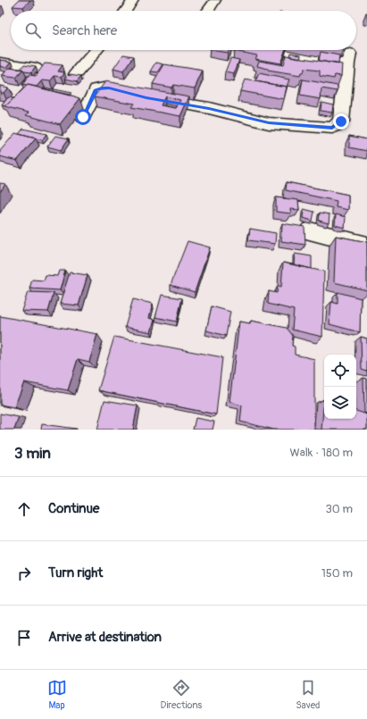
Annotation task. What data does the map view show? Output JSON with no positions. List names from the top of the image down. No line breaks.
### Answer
{"page":{"search":"Search here","heading":["3 min","Walk · 180 m"],"list":[["Continue","30 m"],["Turn right","150 m"],"Arrive at destination"],"nav":["Map","Directions","Saved"]}}
